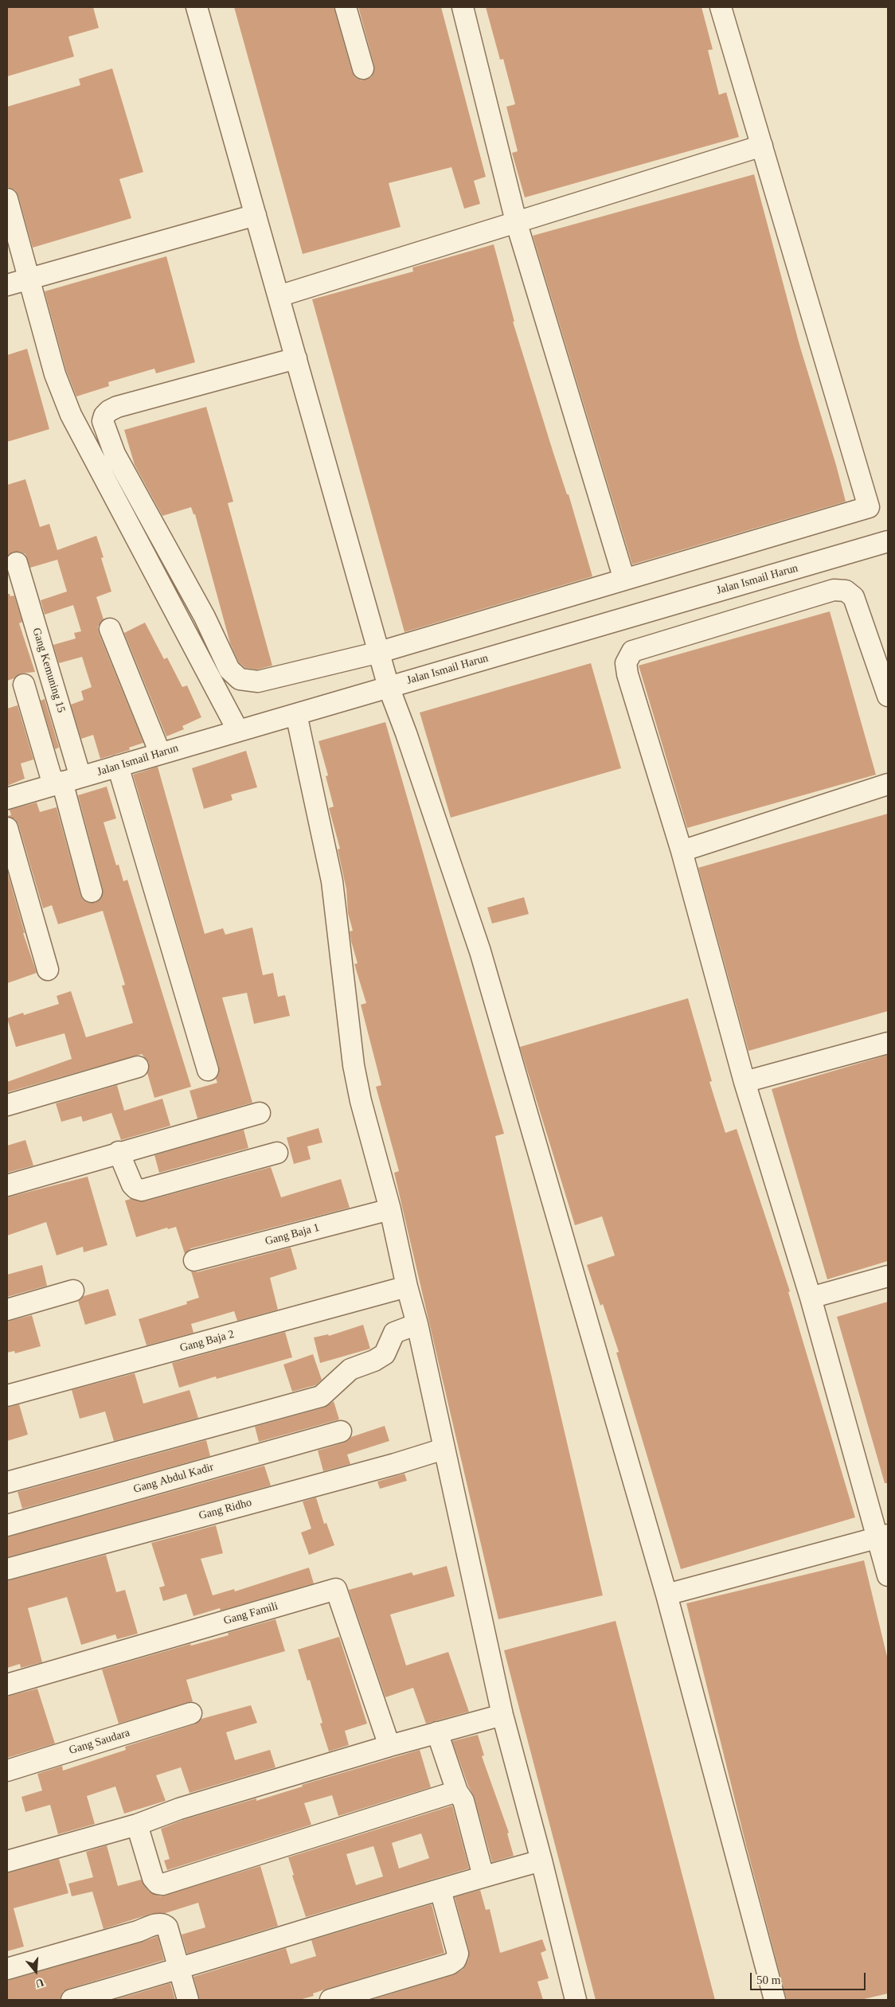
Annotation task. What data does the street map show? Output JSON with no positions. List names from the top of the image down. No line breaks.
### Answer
{"streets":{"street":["Jalan Ismail Harun","Gang Kemuning 15","Gang Baja 1","Gang Baja 2","Gang Abdul Kadir","Gang Ridho","Gang Famili","Gang Saudara"]},"crossings":[["Jalan Ismail Harun","Gang Kemuning 15"]],"scale_bar":"50 m","north":"bottom"}
